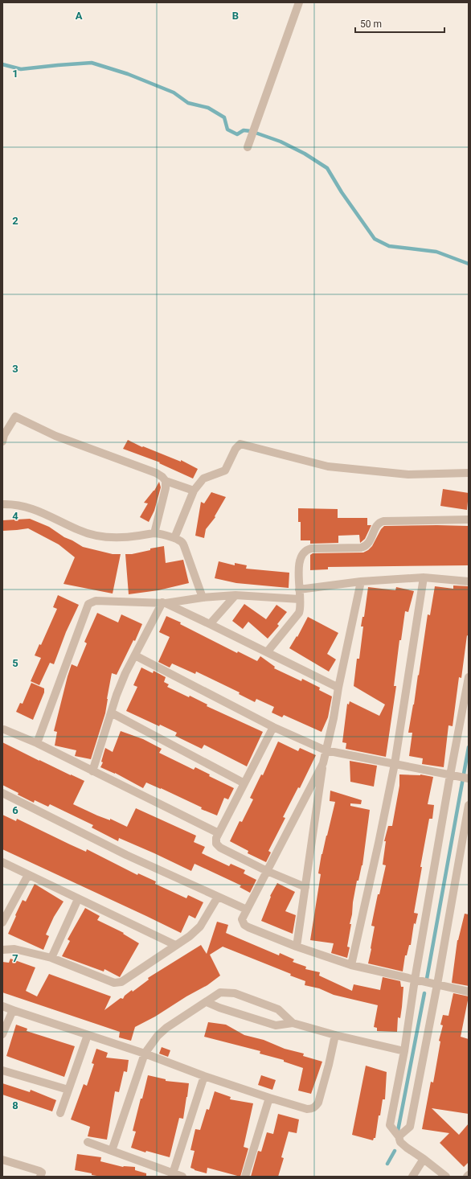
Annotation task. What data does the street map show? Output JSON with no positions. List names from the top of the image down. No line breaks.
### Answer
{"scale_bar":"50 m","grid":{"columns":["A","B"],"rows":["1","2","3","4","5","6","7","8"]}}
